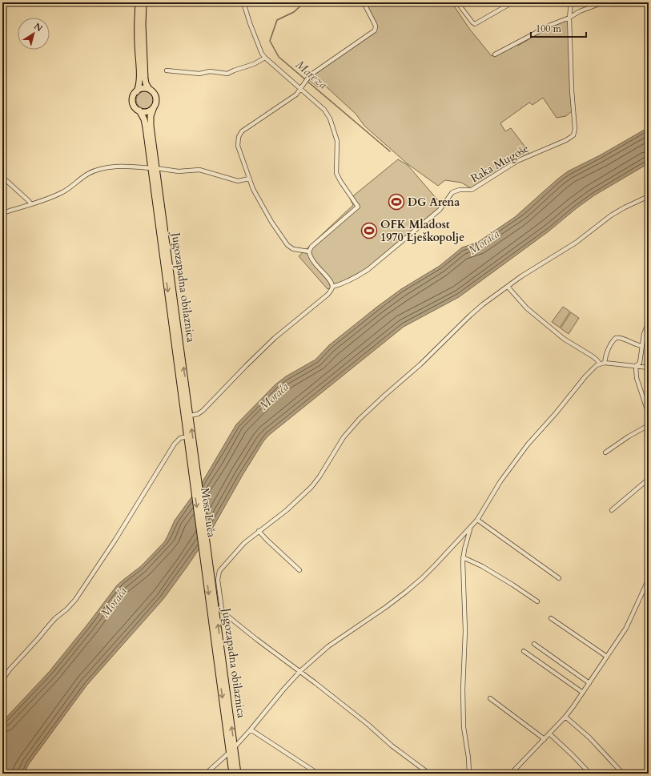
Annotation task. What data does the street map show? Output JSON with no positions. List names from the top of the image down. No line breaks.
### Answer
{"streets":{"main road":["Jugozapadna obilaznica","Most Luča"],"street":["Raka Mugoše"]},"crossings":[["Jugozapadna obilaznica","Most Luča"]],"water":["Mareza","Morača"],"places":{"sports":["DG Arena","OFK Mladost 1970 Lješkopolje"]},"scale_bar":"100 m","north":"top right"}
